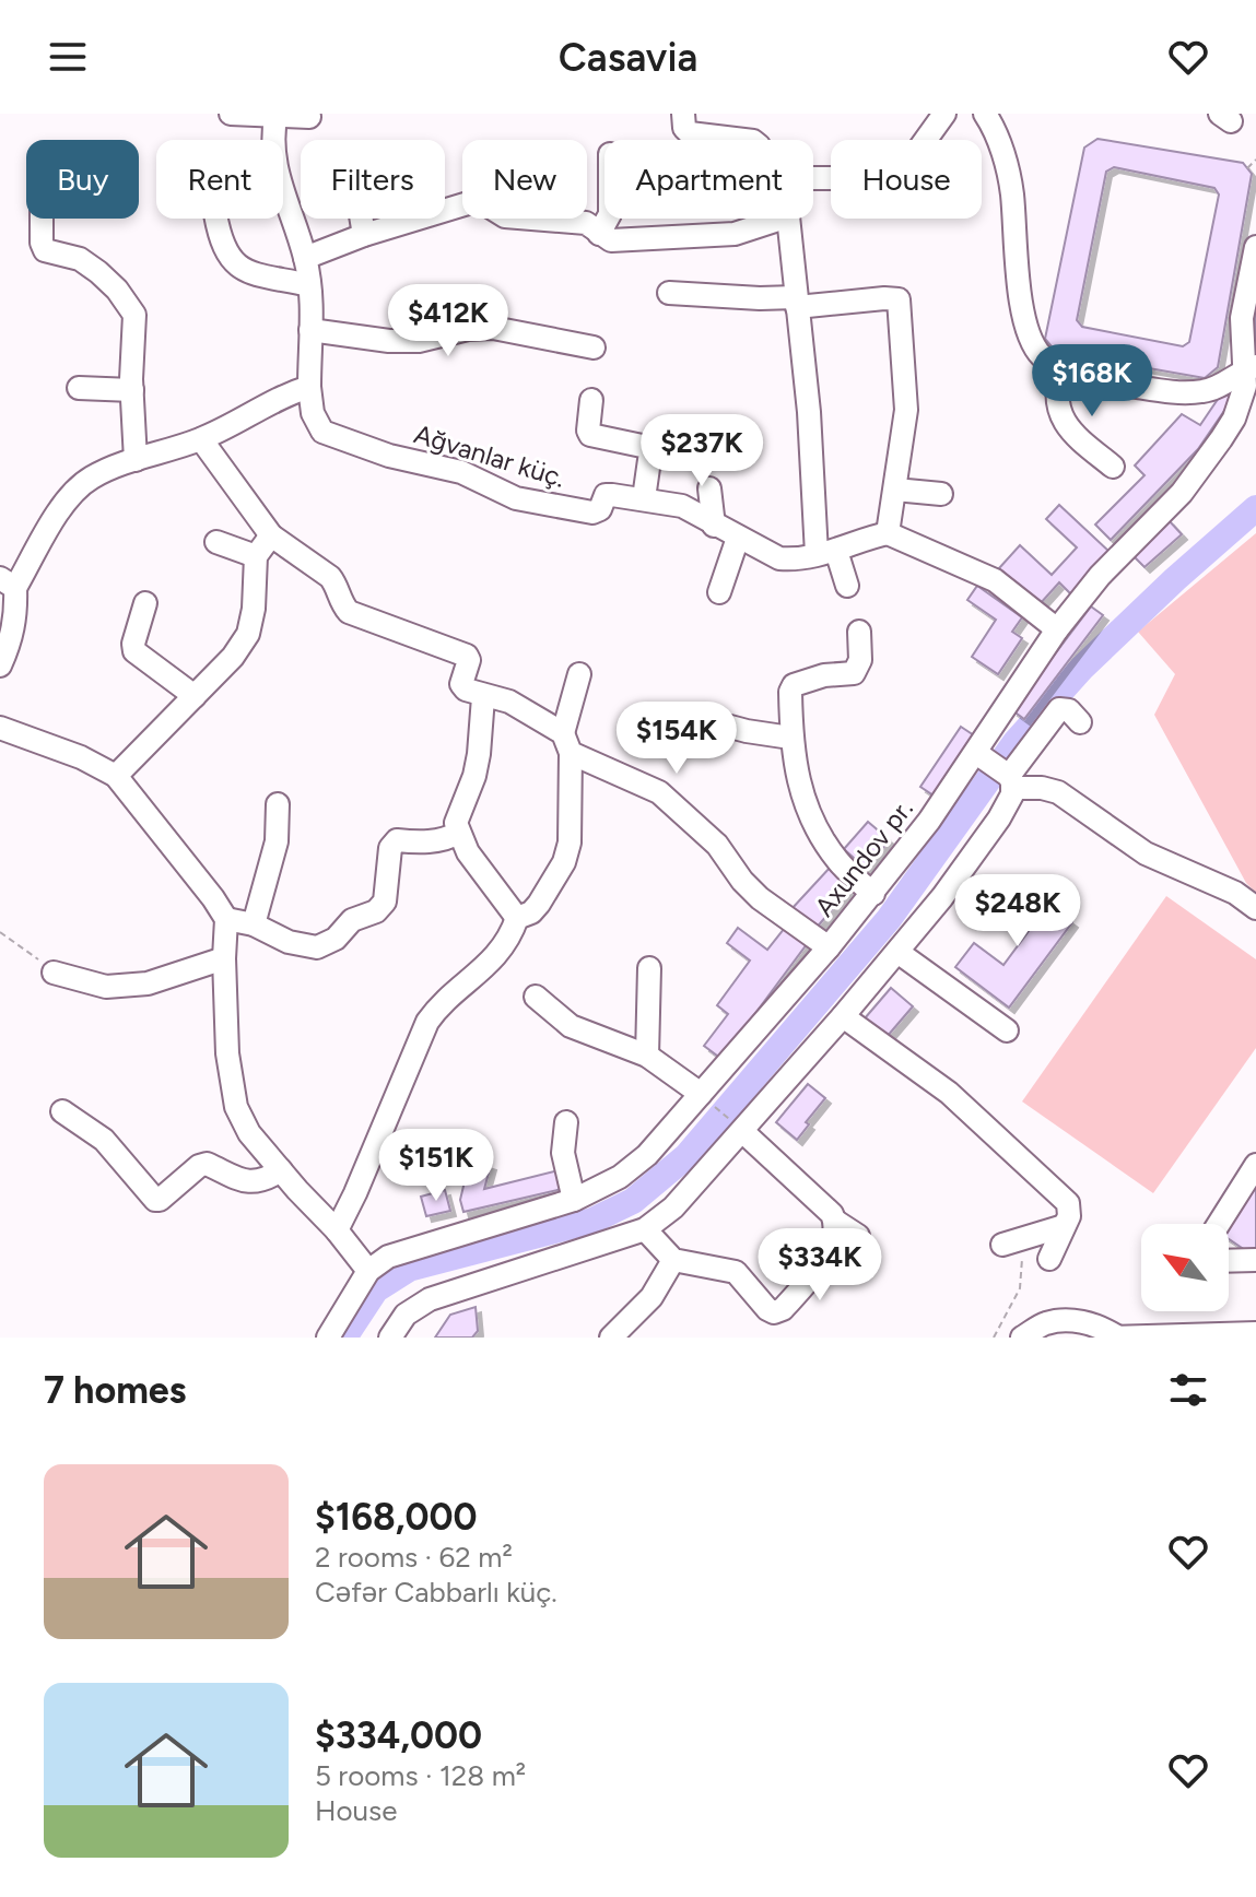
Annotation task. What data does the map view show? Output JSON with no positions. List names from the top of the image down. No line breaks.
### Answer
{"streets":{"street":["Ağvanlar küç.","Axundov pr."]},"north":"top left","page":{"header":"Casavia","chip":["Buy","Rent","Filters","New","Apartment","House"],"price":["$412K","$168K","$237K","$154K","$248K","$151K","$334K"],"heading":"7 homes","list":[{"name":"$168,000","note":"2 rooms · 62 m² · Cəfər Cabbarlı küç."},{"name":"$334,000","note":"5 rooms · 128 m² · House"}]}}
